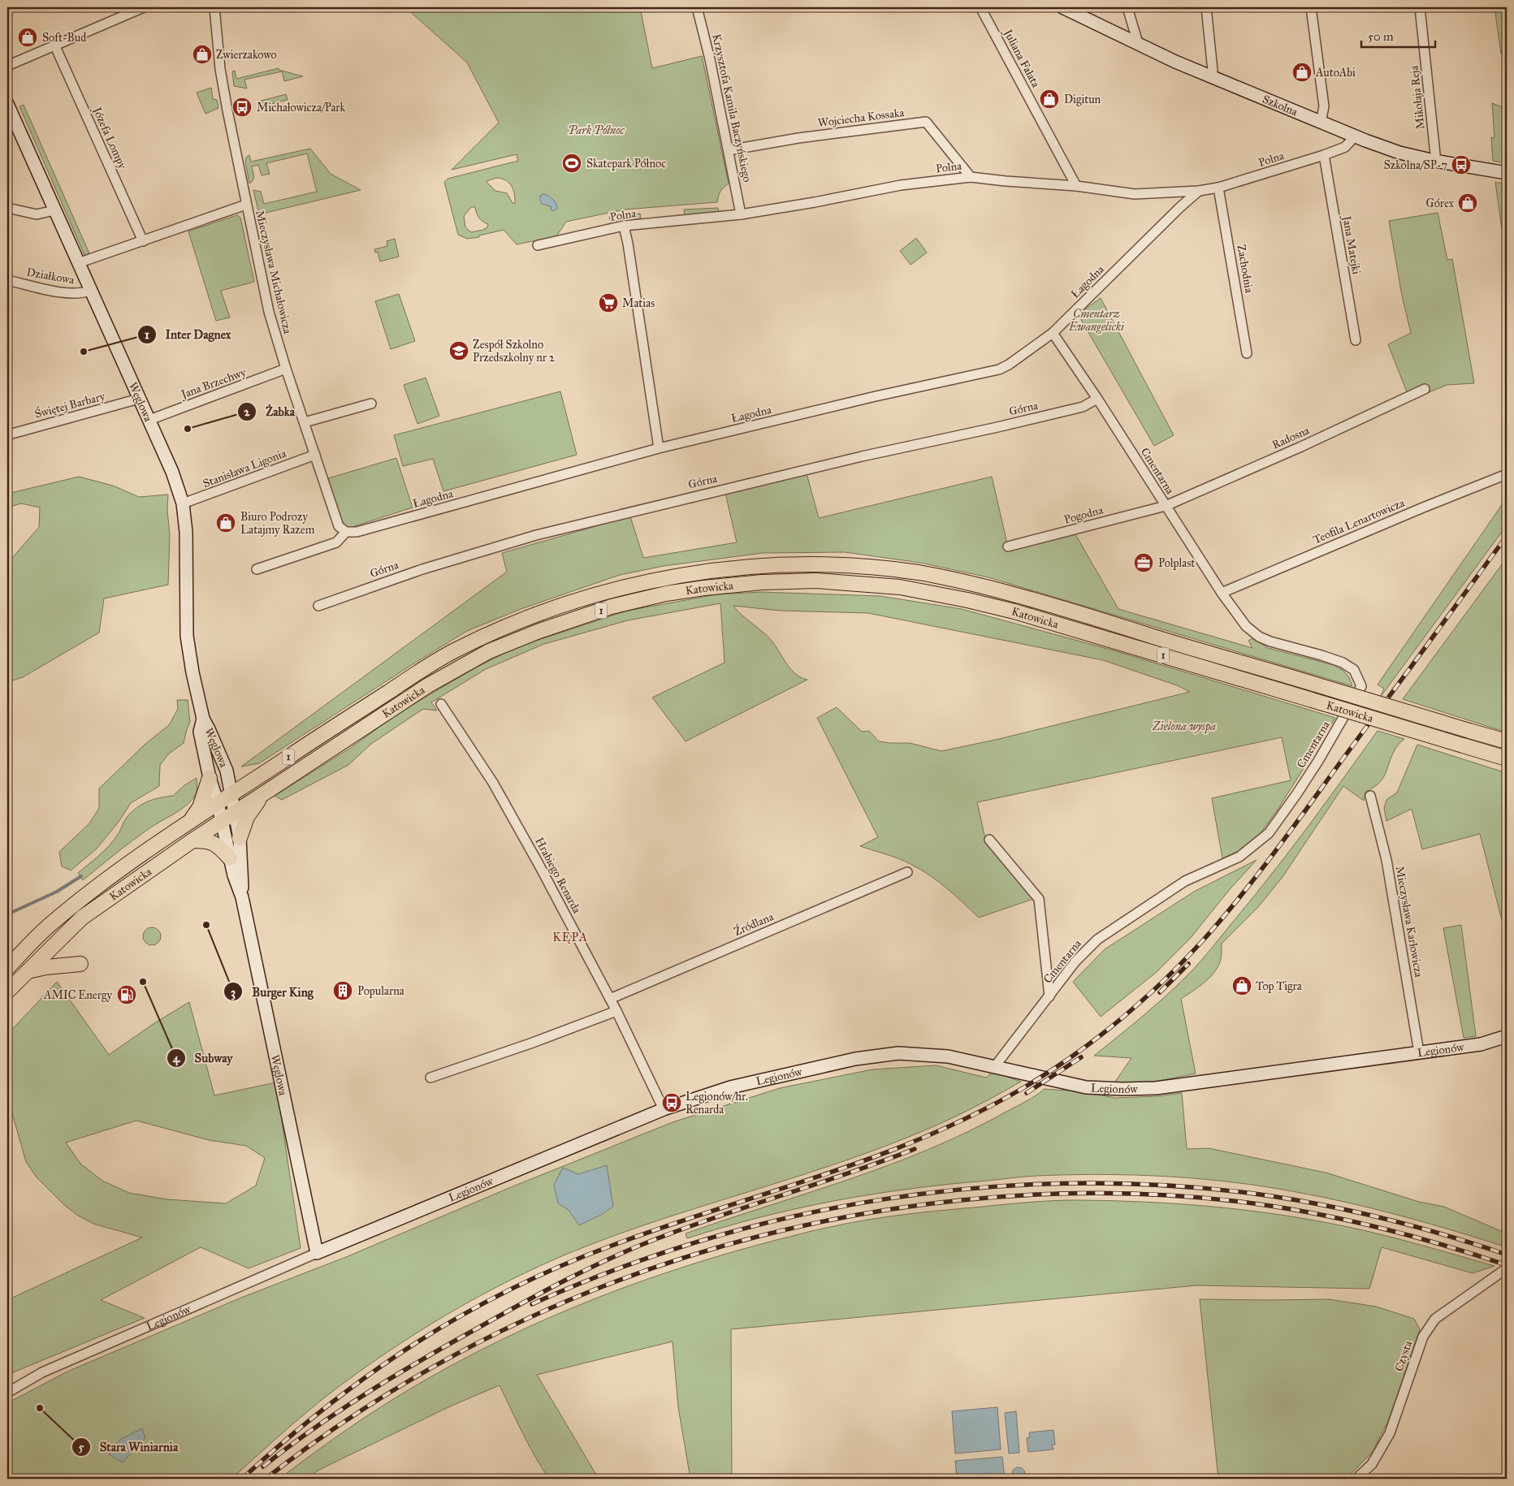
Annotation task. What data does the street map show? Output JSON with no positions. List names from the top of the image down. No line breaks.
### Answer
{"streets":{"main road":["Katowicka","1"],"street":["Juliana Fałata","Mikołaja Reja","Szkolna","Krzysztofa Kamila Baczyńskiego","Wojciecha Kossaka","Józefa Lompy","Polna","Jana Matejki","Zachodnia","Mieczysława Michałowicza","Działkowa","Łagodna","Jana Brzechwy","Węglowa","Świętej Barbary","Górna","Radosna","Stanisława Ligonia","Cmentarna","Pogodna","Teofila Lenartowicza","Hrabiego Renarda","Mieczysława Karłowicza","Źródlana","Legionów","Czysta"]},"crossings":[["Juliana Fałata","Polna"],["Mikołaja Reja","Szkolna"],["Szkolna","Polna"],["Krzysztofa Kamila Baczyńskiego","Wojciecha Kossaka"],["Krzysztofa Kamila Baczyńskiego","Polna"],["Wojciecha Kossaka","Polna"],["Polna","Jana Matejki"],["Polna","Zachodnia"],["Polna","Łagodna"],["Mieczysława Michałowicza","Łagodna"],["Mieczysława Michałowicza","Jana Brzechwy"],["Mieczysława Michałowicza","Stanisława Ligonia"],["Działkowa","Węglowa"],["Łagodna","Cmentarna"],["Jana Brzechwy","Węglowa"],["Węglowa","Świętej Barbary"],["Węglowa","Stanisława Ligonia"],["Węglowa","Katowicka"],["Węglowa","Legionów"],["Górna","Cmentarna"],["Radosna","Cmentarna"],["Radosna","Pogodna"],["Cmentarna","Pogodna"],["Cmentarna","Teofila Lenartowicza"],["Cmentarna","Legionów"],["Hrabiego Renarda","Źródlana"],["Hrabiego Renarda","Legionów"],["Mieczysława Karłowicza","Legionów"]],"districts":["KĘPA"],"parks":["Park Północ","Cmentarz Ewangelicki","Zielona wyspa"],"places":{"shop":["Soft-Bud","Zwierzakowo","AutoAbi","Digitun","Górex","Biuro Podrozy Latajmy Razem","Top Tigra"],"bus stop":["Michałowicza/Park","Szkolna/SP-7","Legionów/hr. Renarda"],"sports":["Skatepark Północ"],"supermarket":["Matias"],"school or university":["Zespół Szkolno Przedszkolny nr 2"],"other":["Inter Dagnex","Żabka","Burger King","Subway","Stara Winiarnia"],"office":["Polplast"],"building":["Popularna"],"fuel station":["AMIC Energy"]},"scale_bar":"50 m"}
